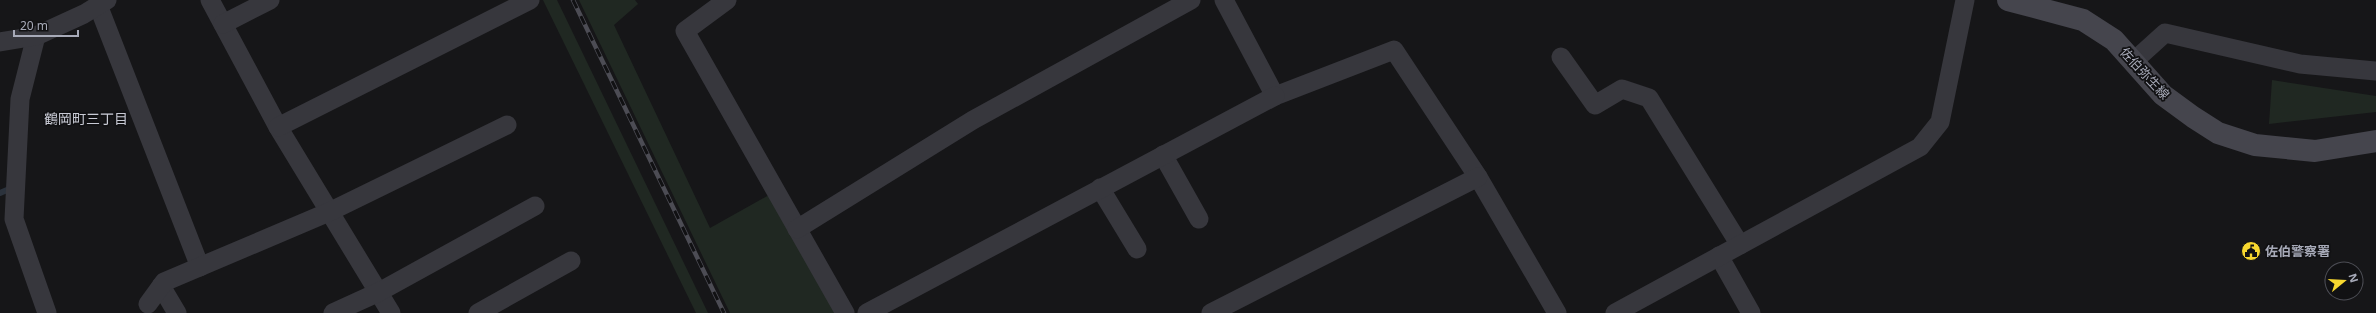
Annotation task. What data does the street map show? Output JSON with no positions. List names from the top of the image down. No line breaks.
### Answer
{"streets":{"main road":["佐伯弥生線"]},"districts":["鶴岡町三丁目"],"places":{"public building":["佐伯警察署"]},"scale_bar":"20 m","north":"right"}
